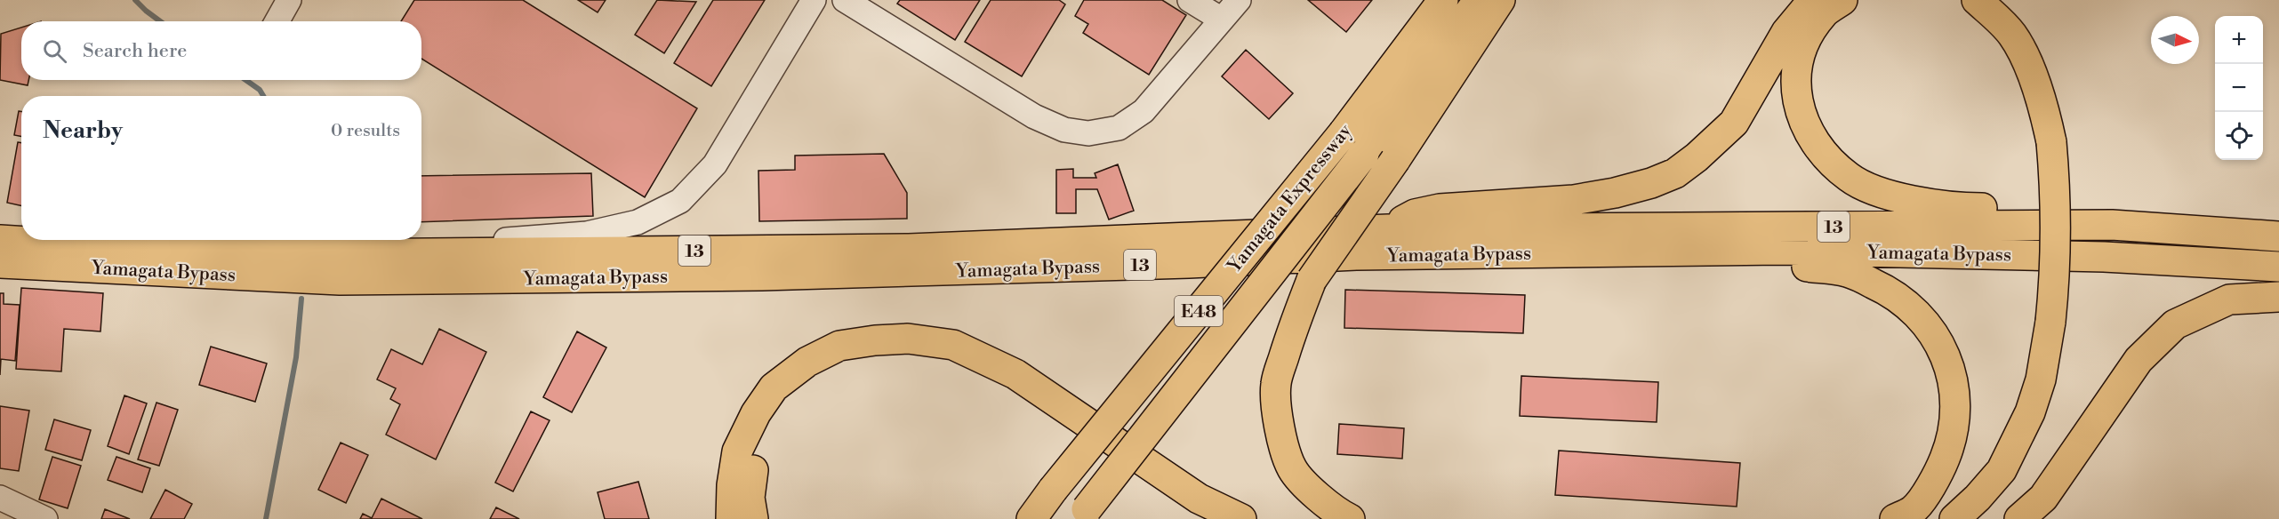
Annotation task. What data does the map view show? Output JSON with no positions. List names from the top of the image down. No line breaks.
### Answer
{"streets":{"highway":["Yamagata Expressway","13","Yamagata Bypass","E48"]},"north":"right","page":{"map_buttons":["+","−"],"search":"Search here","heading":["Nearby","0 results"]}}
